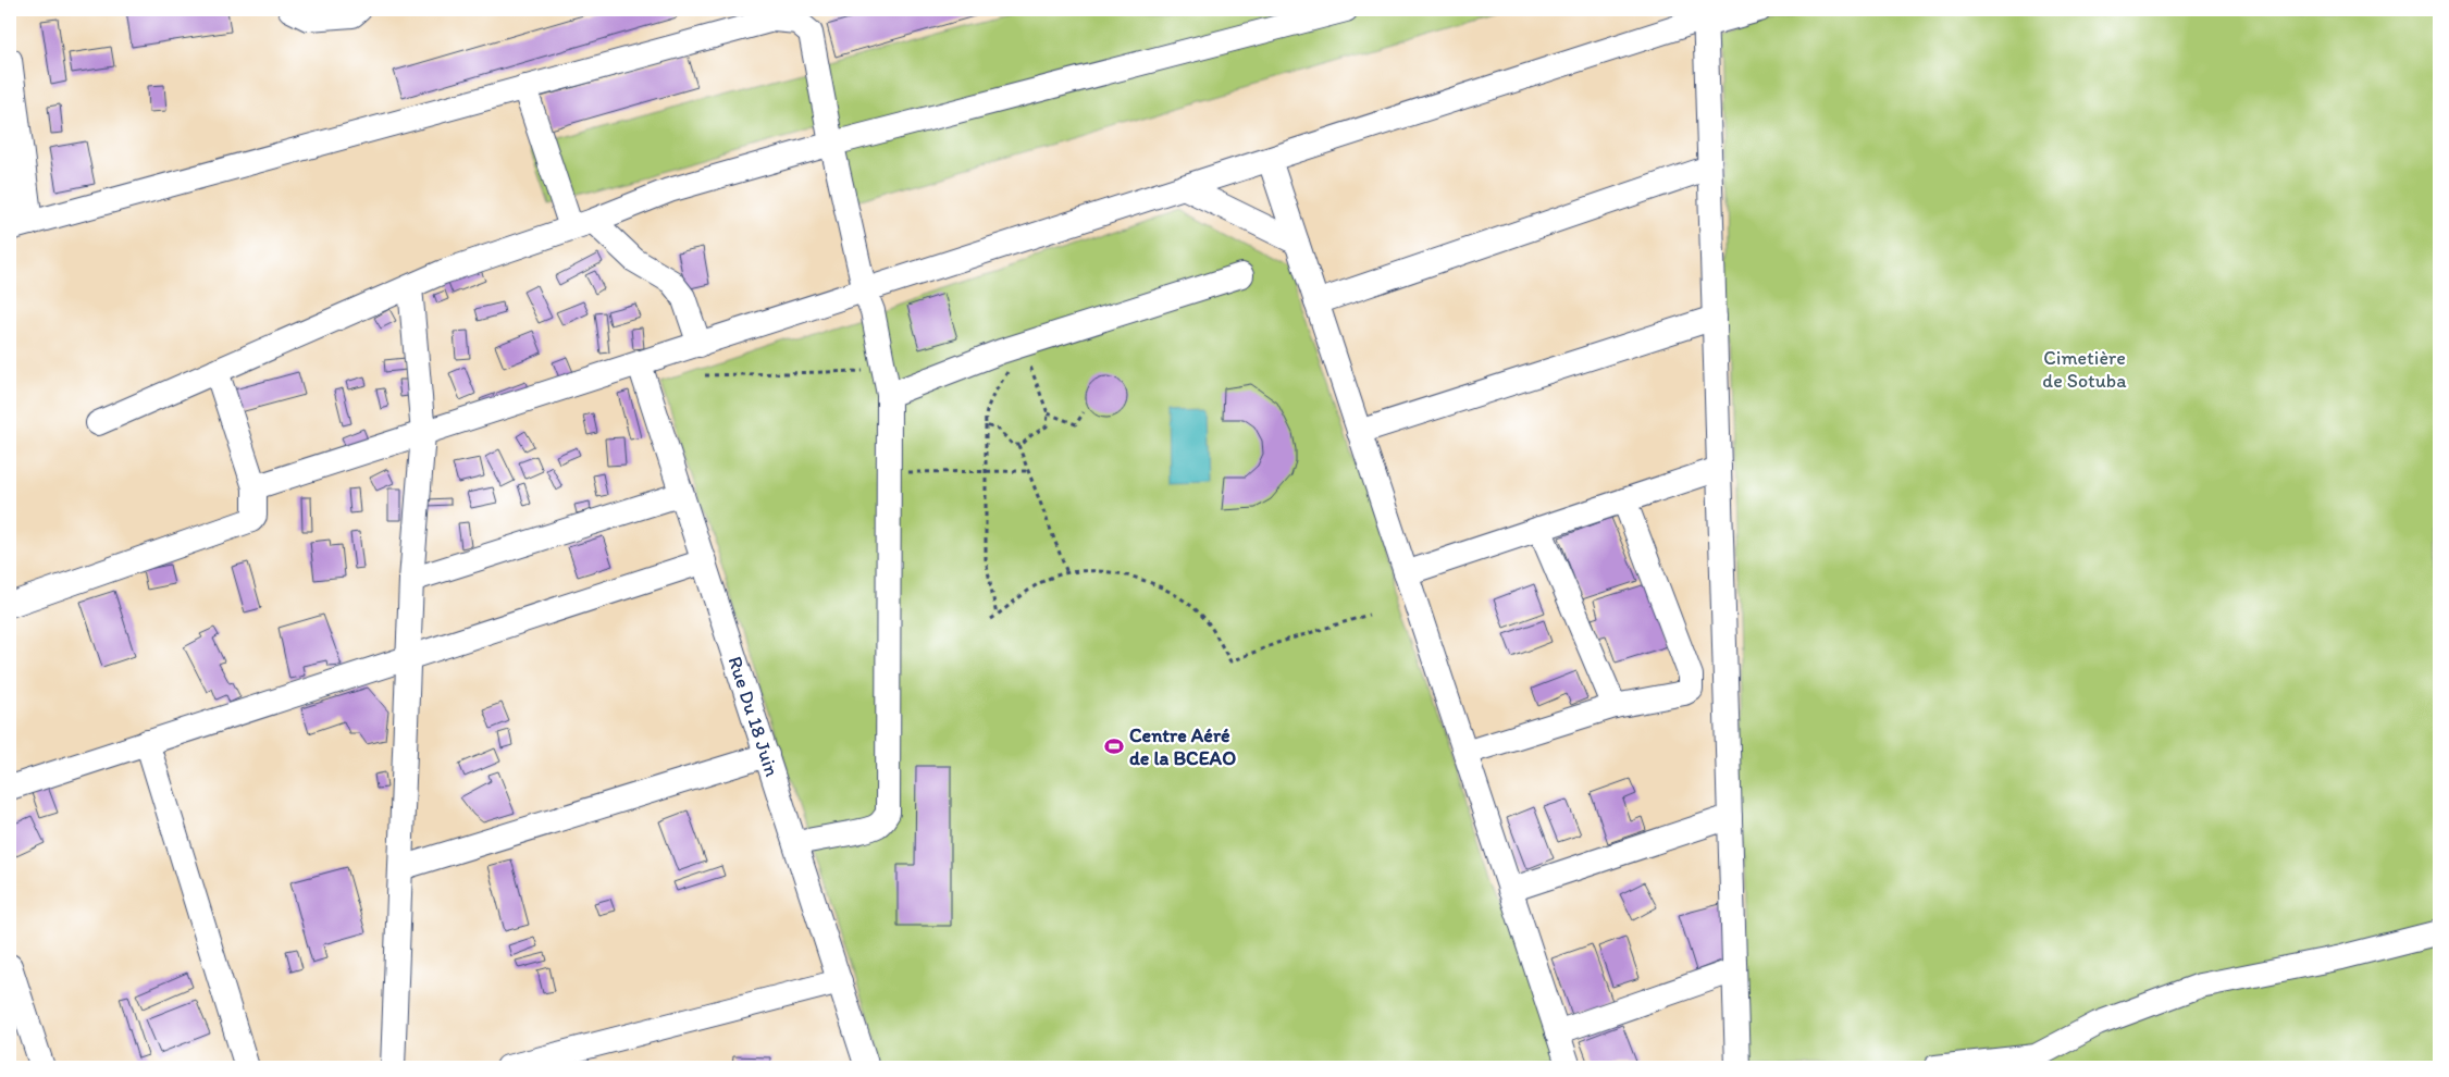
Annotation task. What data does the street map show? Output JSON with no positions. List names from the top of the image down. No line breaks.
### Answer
{"streets":{"street":["Rue Du 18 Juin"]},"parks":["Cimetière de Sotuba"],"places":{"sports":["Centre Aéré de la BCEAO"]}}
